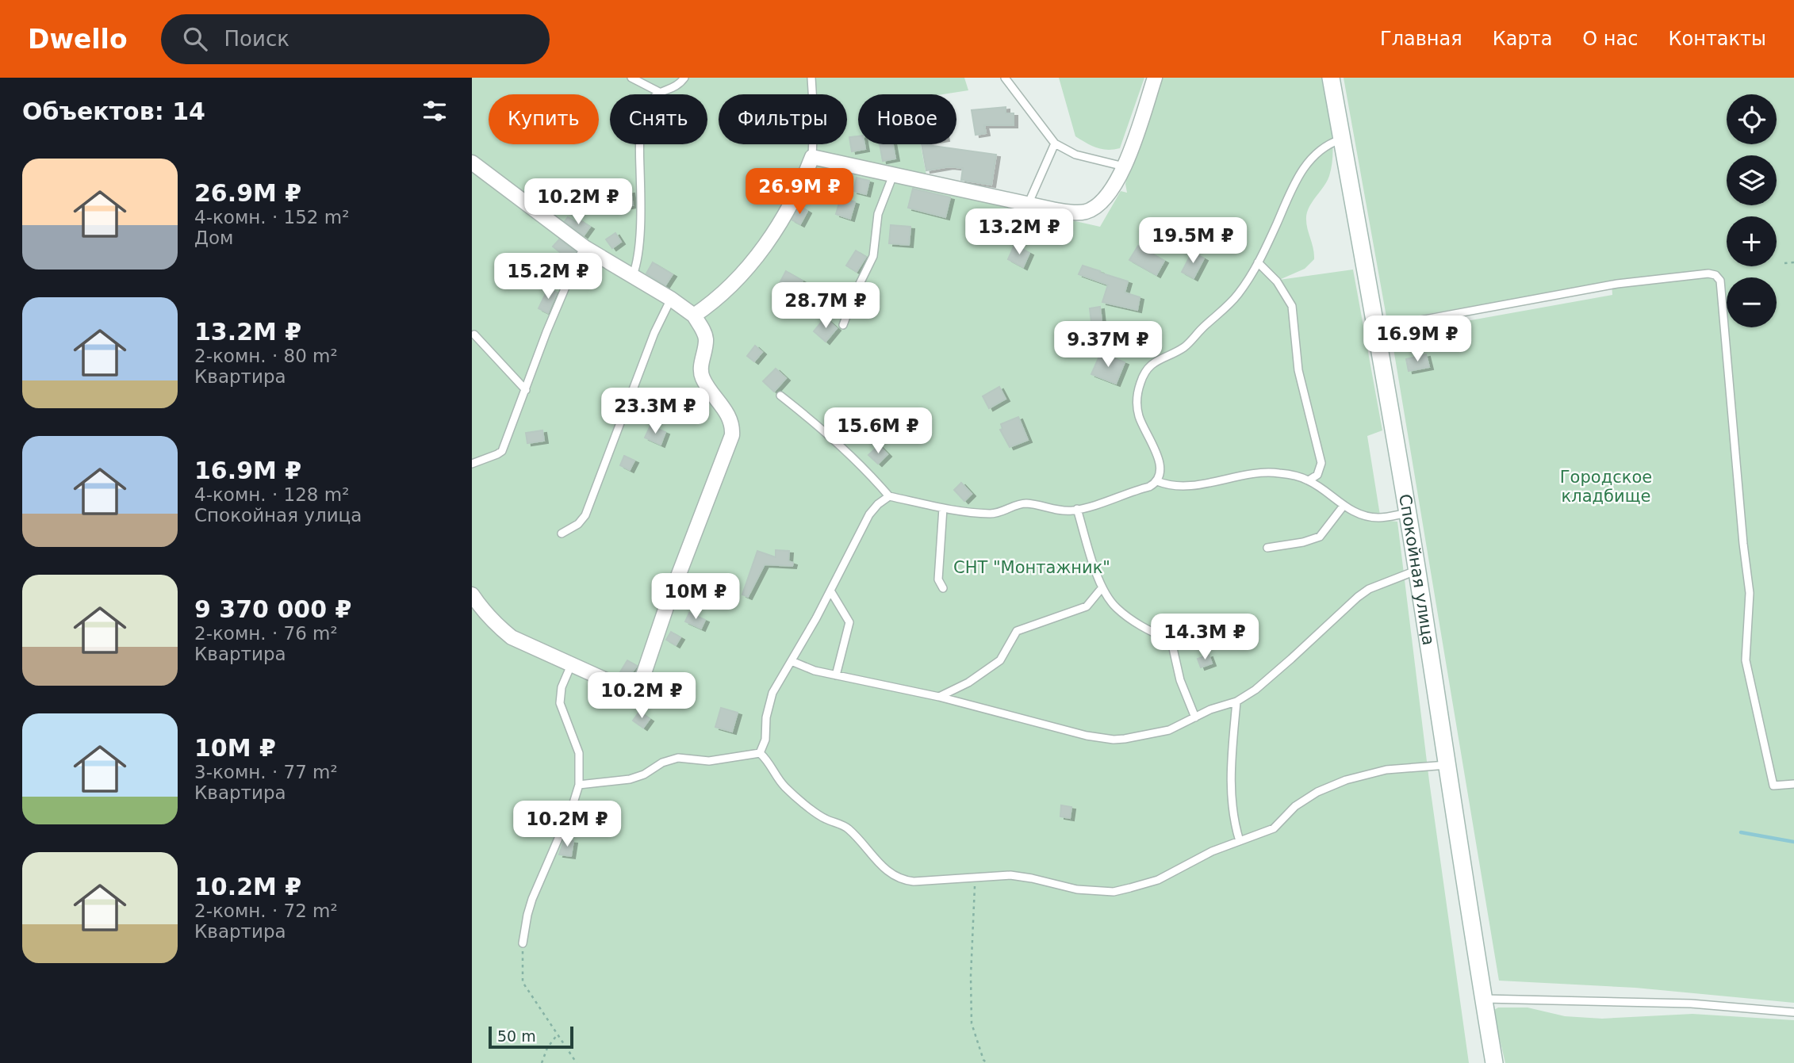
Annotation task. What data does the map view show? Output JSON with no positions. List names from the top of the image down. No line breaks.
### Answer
{"streets":{"street":["Спокойная улица"]},"parks":["Городское кладбище","СНТ \"Монтажник\""],"scale_bar":"50 m","page":{"header":"Dwello","search":"Поиск","nav":["Главная","Карта","О нас","Контакты"],"heading":"Объектов: 14","map_buttons":["+","−"],"chip":["Купить","Снять","Фильтры","Новое"],"list":[{"name":"26.9M ₽","note":"4-комн. · 152 m² · Дом"},{"name":"13.2M ₽","note":"2-комн. · 80 m² · Квартира"},{"name":"16.9M ₽","note":"4-комн. · 128 m² · Спокойная улица"},{"name":"9 370 000 ₽","note":"2-комн. · 76 m² · Квартира"},{"name":"10M ₽","note":"3-комн. · 77 m² · Квартира"},{"name":"10.2M ₽","note":"2-комн. · 72 m² · Квартира"}],"price":["26.9M ₽","10.2M ₽","13.2M ₽","19.5M ₽","15.2M ₽","28.7M ₽","16.9M ₽","9.37M ₽","23.3M ₽","15.6M ₽","10M ₽","14.3M ₽","10.2M ₽","10.2M ₽"],"scale":"50 m"}}
